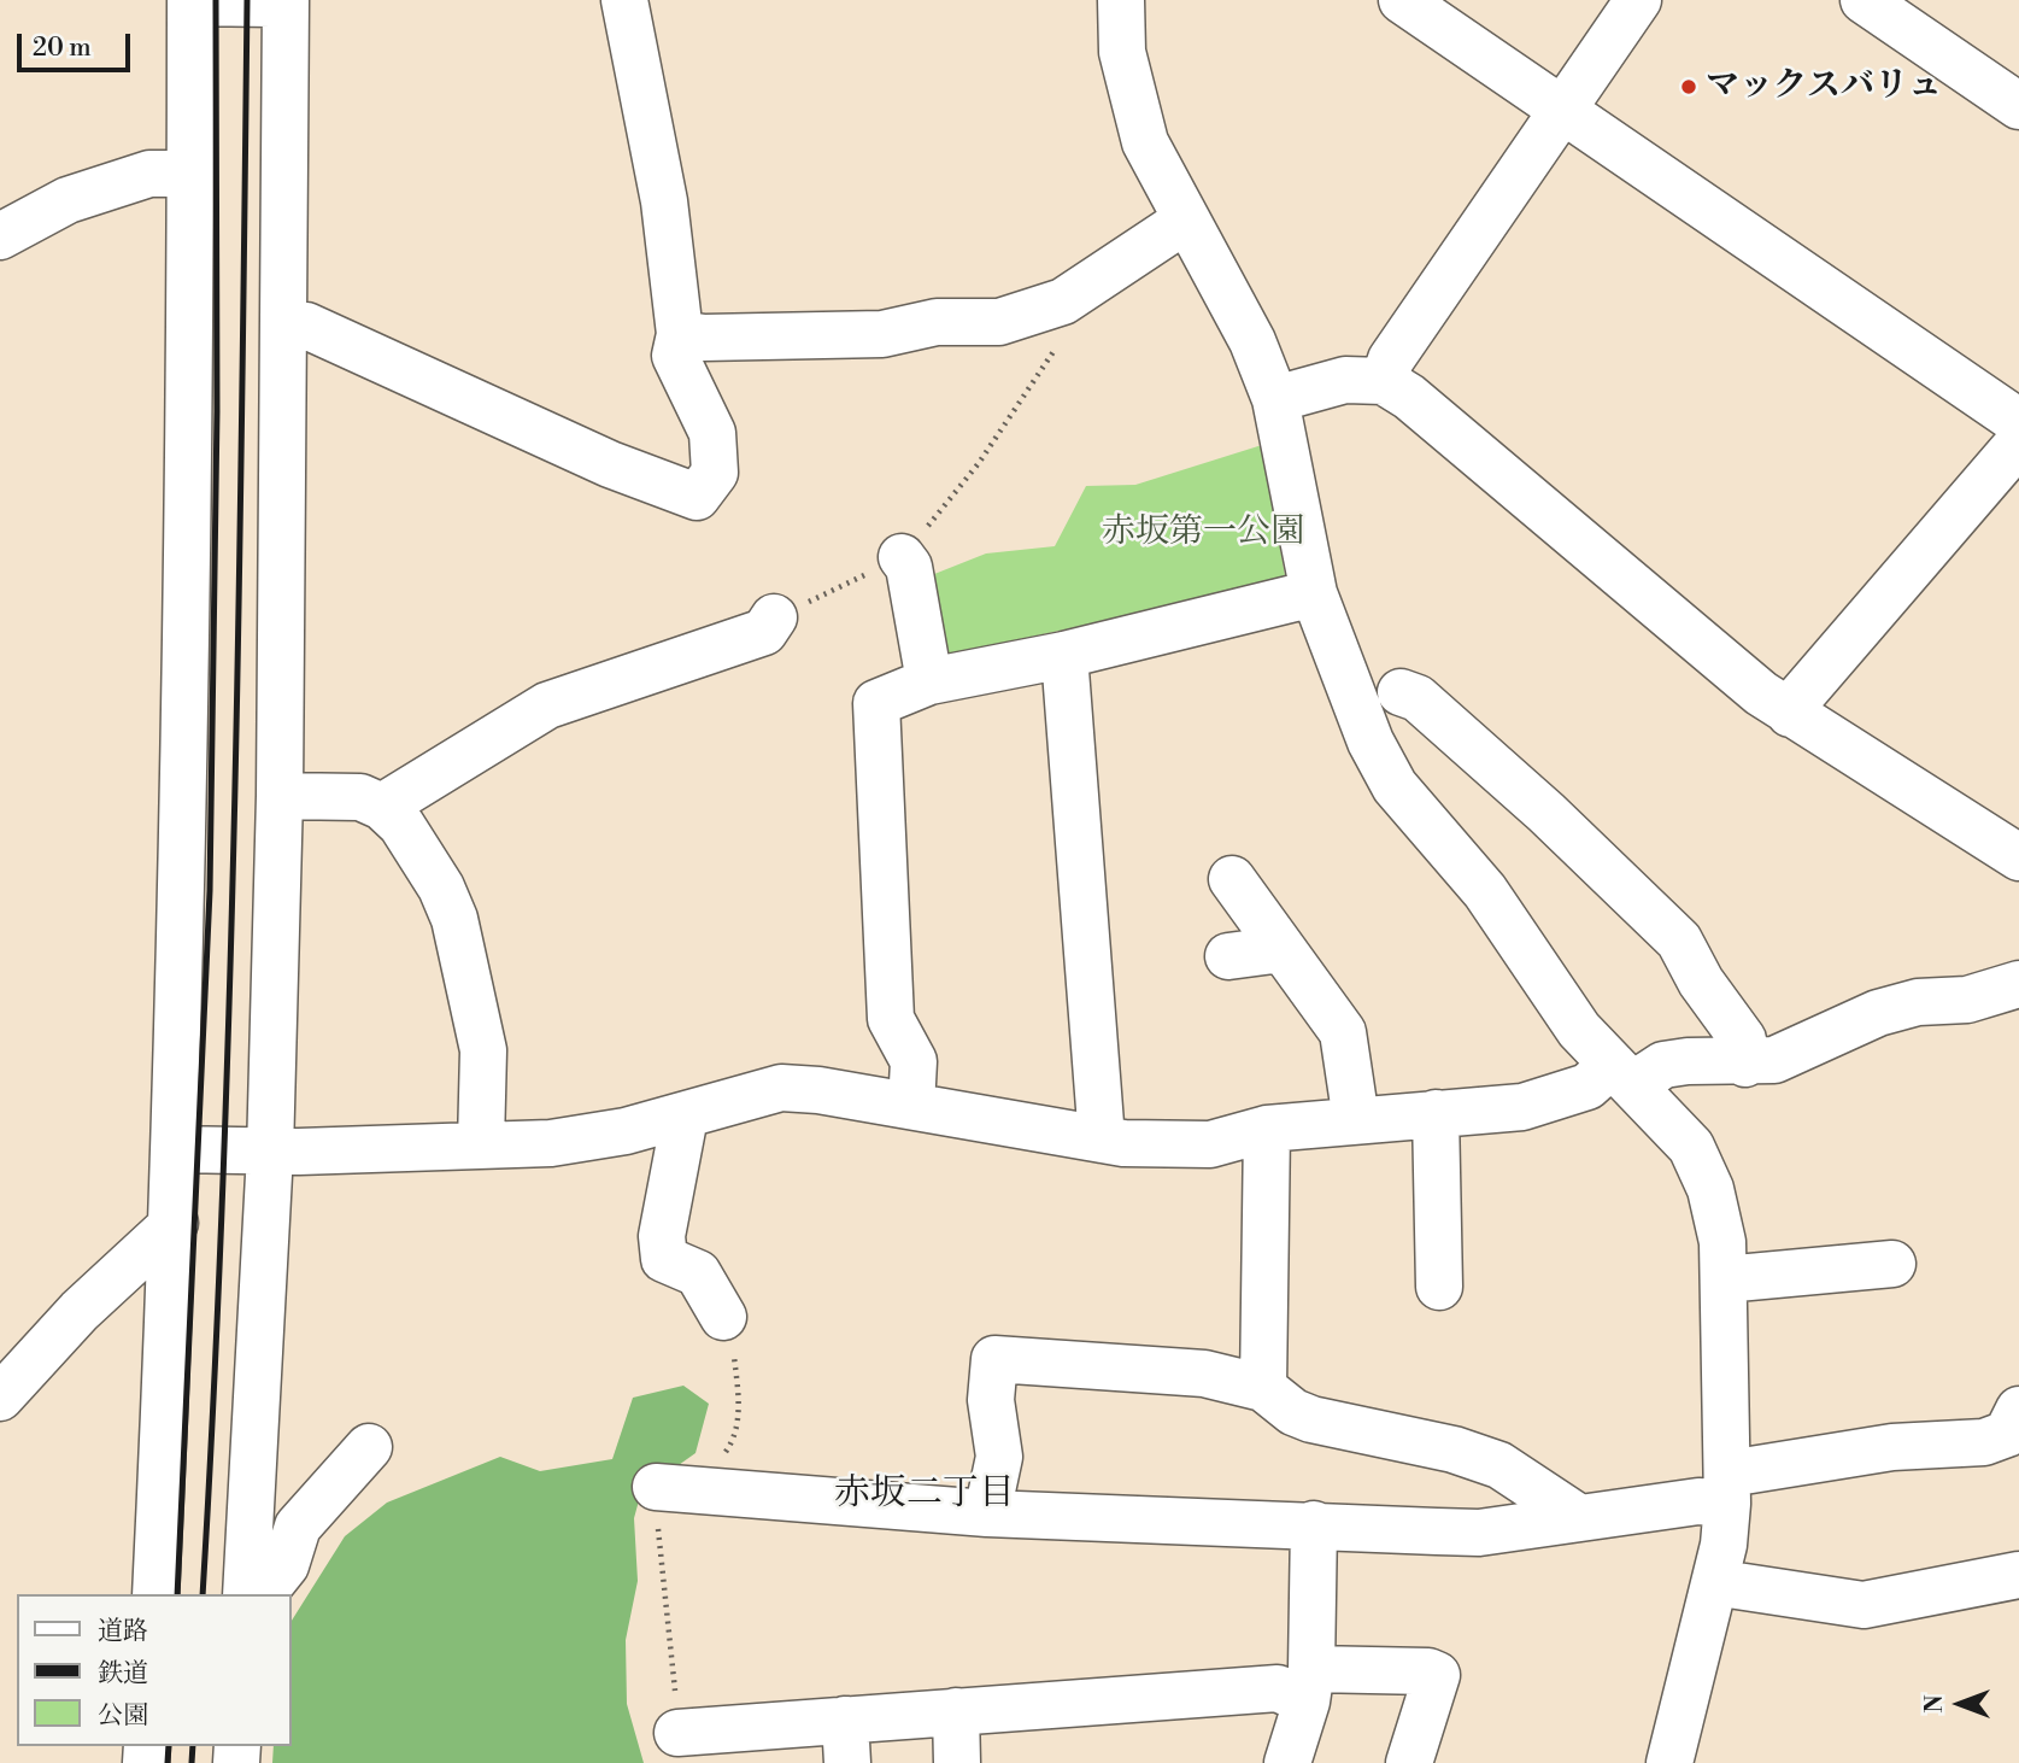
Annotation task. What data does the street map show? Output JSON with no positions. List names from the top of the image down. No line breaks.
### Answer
{"districts":["赤坂二丁目"],"parks":["赤坂第一公園"],"places":["マックスバリュ"],"legend":["道路","鉄道","公園"],"scale_bar":"20 m","north":"left"}
